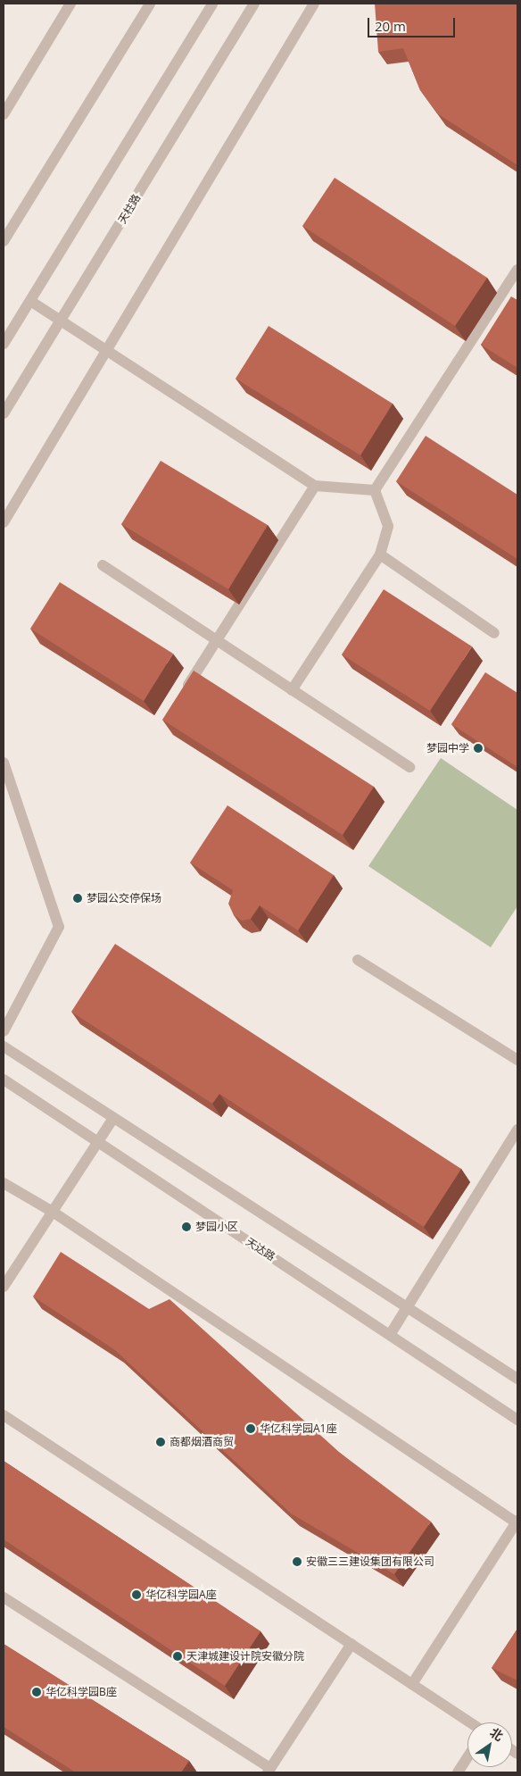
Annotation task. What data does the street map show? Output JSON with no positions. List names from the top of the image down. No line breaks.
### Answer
{"streets":{"street":["天柱路","天达路"]},"places":["梦园中学","梦园公交停保场","梦园小区","华亿科学园A1座","商都烟酒商贸","安徽三三建设集团有限公司","华亿科学园A座","天津城建设计院安徽分院","华亿科学园B座"],"scale_bar":"20 m","north":"top right"}
